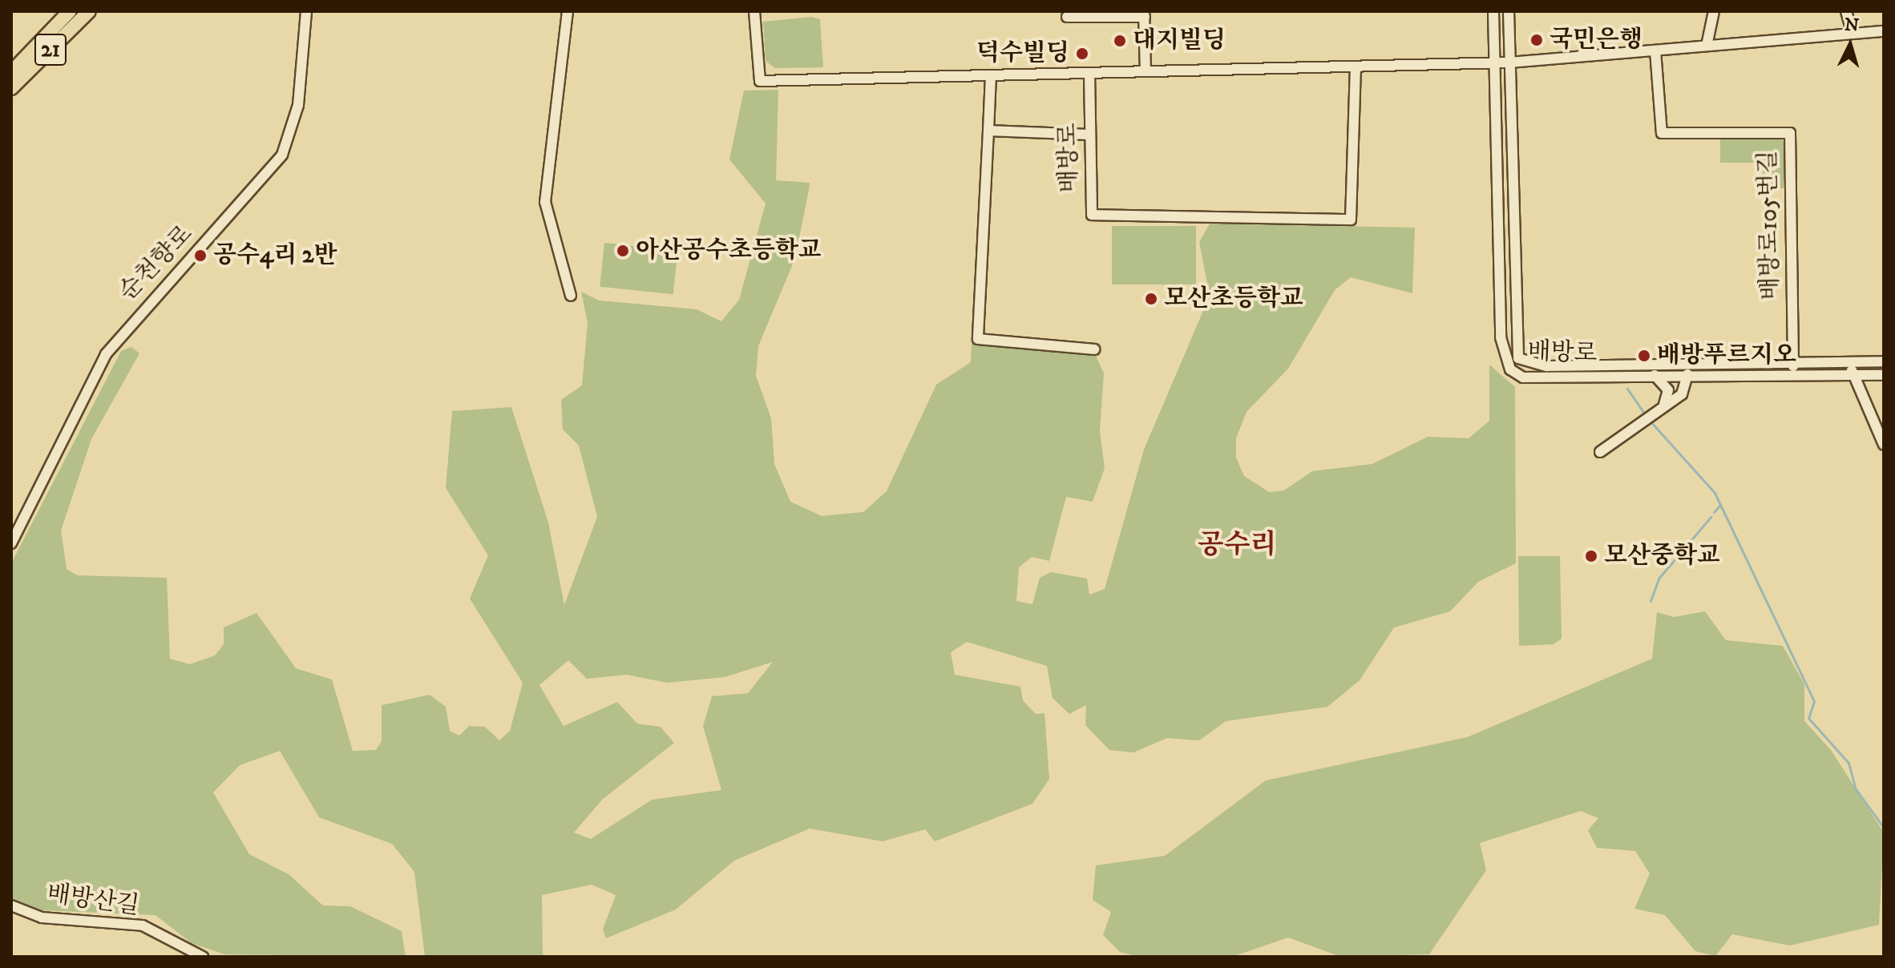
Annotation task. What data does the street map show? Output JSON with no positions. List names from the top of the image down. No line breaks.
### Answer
{"streets":{"highway":["21"],"street":["배방로","배방로105번길","순천향로","배방산길"]},"crossings":[["배방로","배방로105번길"]],"districts":["공수리"],"places":["국민은행","대지빌딩","덕수빌딩","아산공수초등학교","공수4리 2반","모산초등학교","배방푸르지오","모산중학교"],"north":"top"}
